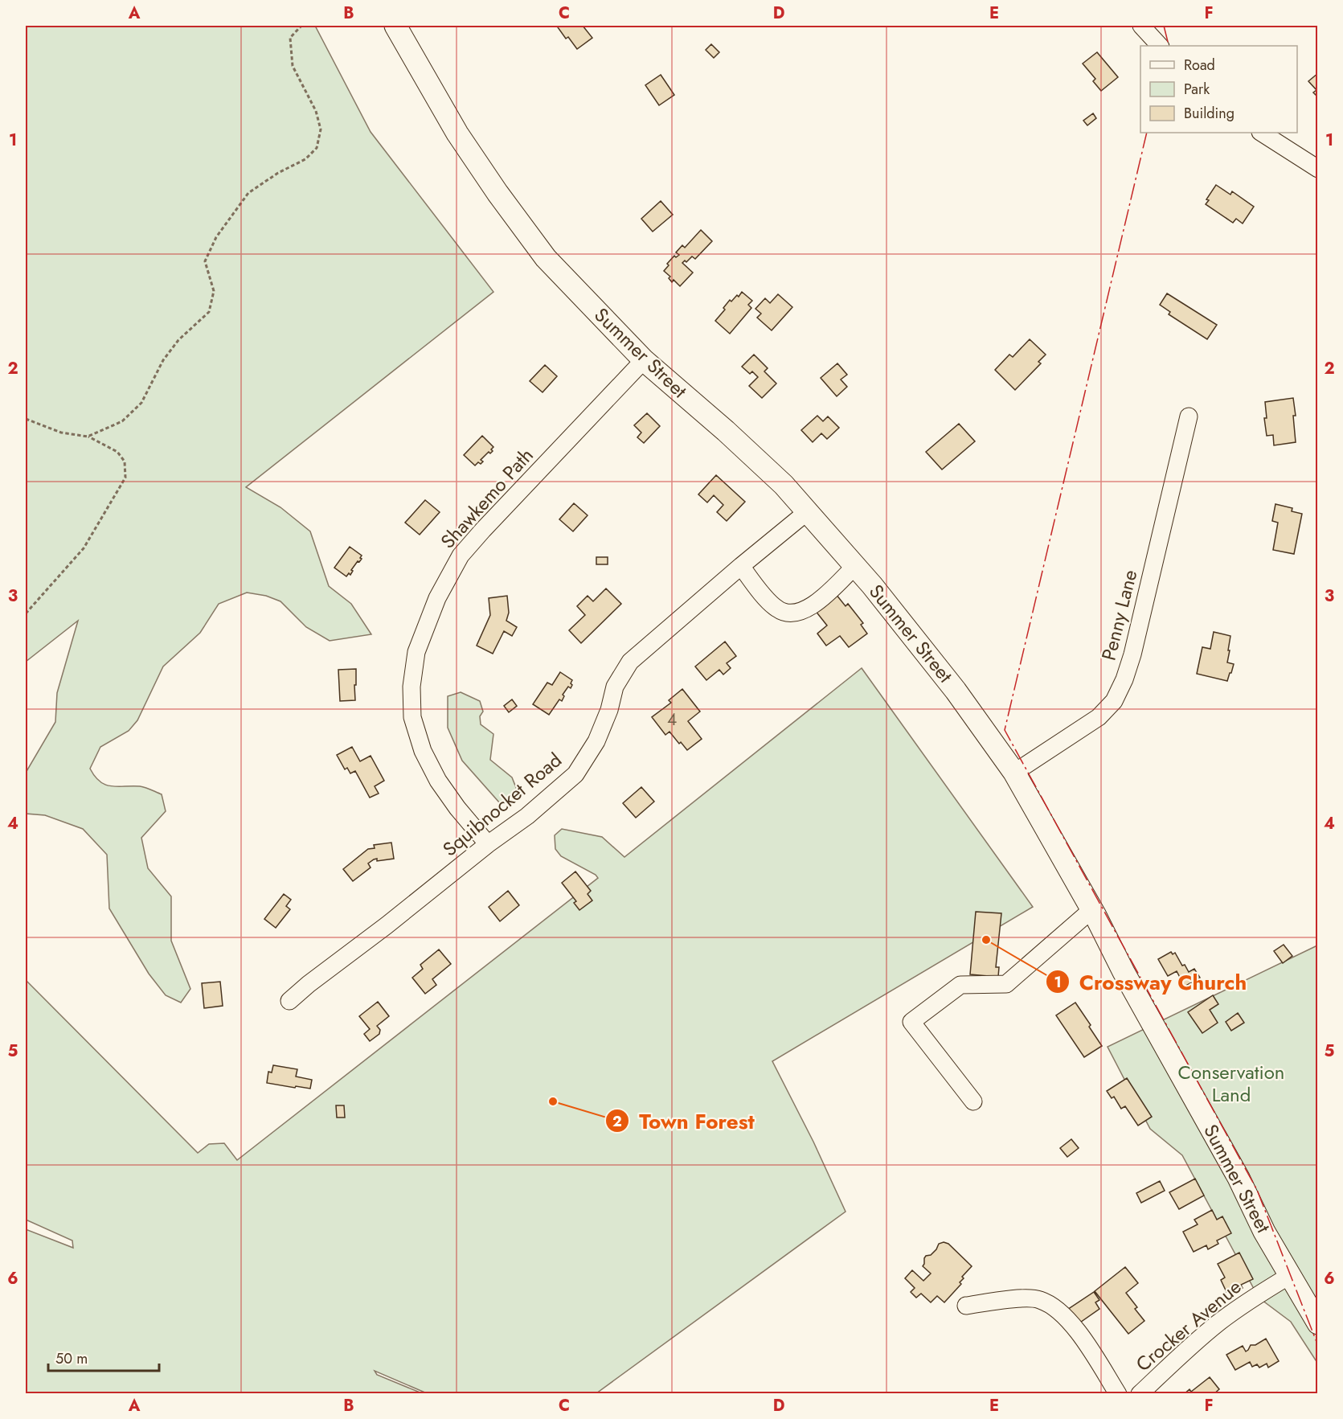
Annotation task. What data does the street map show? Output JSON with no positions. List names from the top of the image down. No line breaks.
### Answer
{"streets":{"main road":["Summer Street"],"street":["Shawkemo Path","Penny Lane","Squibnocket Road","Crocker Avenue"]},"crossings":[["Summer Street","Shawkemo Path"],["Summer Street","Penny Lane"],["Summer Street","Squibnocket Road"],["Summer Street","Crocker Avenue"],["Shawkemo Path","Squibnocket Road"]],"parks":["Conservation Land"],"places":["Crossway Church","Town Forest"],"house_numbers":["4"],"legend":["Road","Park","Building"],"scale_bar":"50 m","grid":{"columns":["A","B","C","D","E","F"],"rows":["1","2","3","4","5","6"]}}
